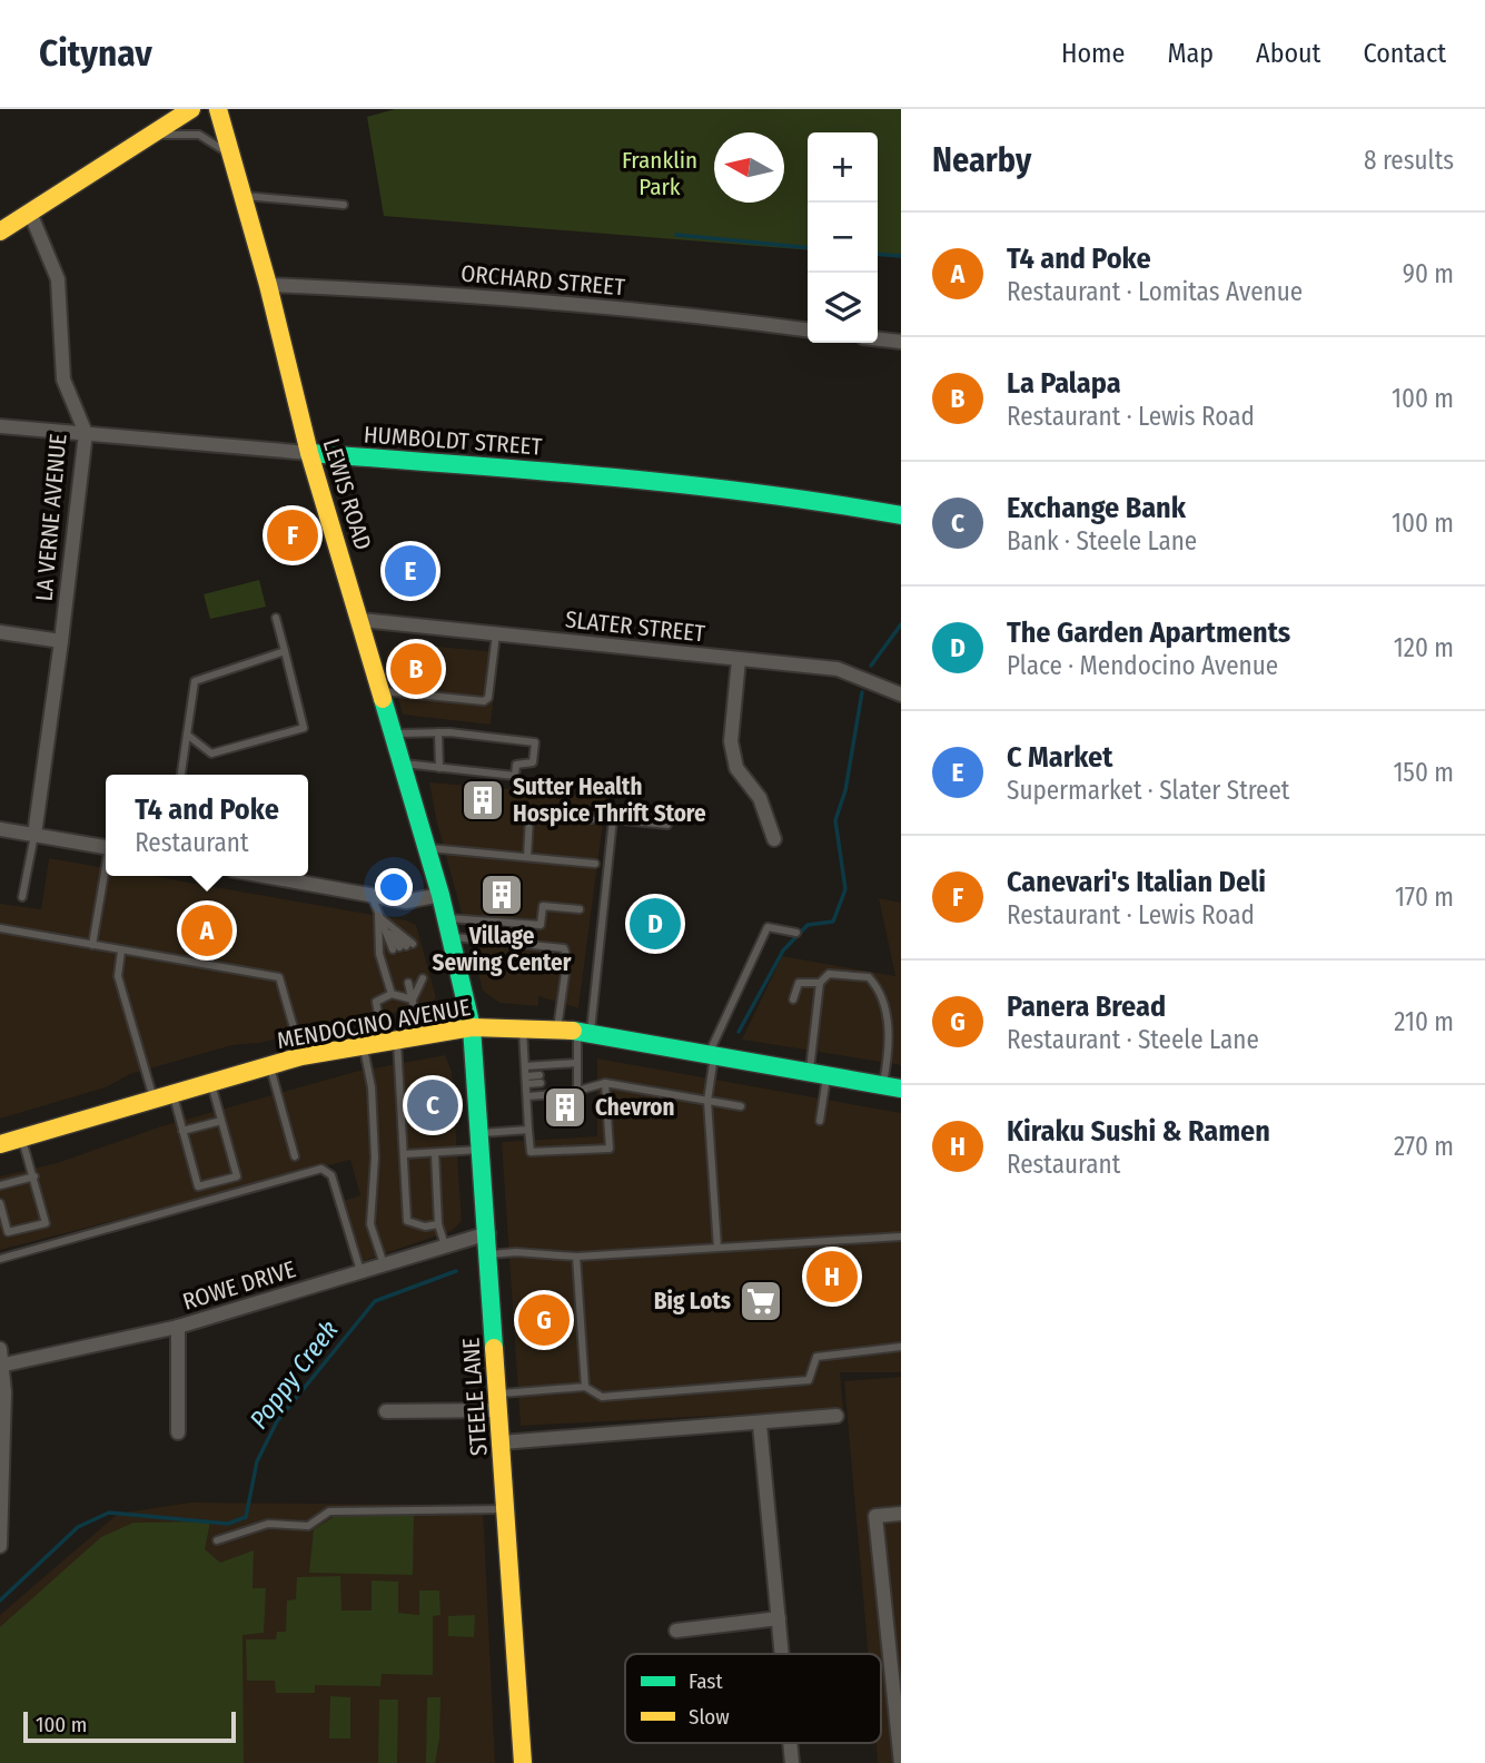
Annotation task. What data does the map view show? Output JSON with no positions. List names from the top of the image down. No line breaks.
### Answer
{"streets":{"main road":["HUMBOLDT STREET","LEWIS ROAD","MENDOCINO AVENUE","STEELE LANE"],"street":["ORCHARD STREET","LA VERNE AVENUE","SLATER STREET","ROWE DRIVE"]},"crossings":[["ORCHARD STREET","LEWIS ROAD"],["HUMBOLDT STREET","LEWIS ROAD"],["HUMBOLDT STREET","LA VERNE AVENUE"],["LEWIS ROAD","SLATER STREET"],["LEWIS ROAD","MENDOCINO AVENUE"],["LEWIS ROAD","STEELE LANE"],["MENDOCINO AVENUE","STEELE LANE"],["ROWE DRIVE","STEELE LANE"]],"water":["Poppy Creek"],"parks":["Franklin Park"],"places":{"building":["Sutter Health Hospice Thrift Store","Village Sewing Center","Chevron"],"supermarket":["Big Lots"]},"legend":["Fast","Slow"],"scale_bar":"100 m","north":"left","page":{"header":"Citynav","nav":["Home","Map","About","Contact"],"heading":["Nearby","8 results"],"map_buttons":["+","−"],"list":[{"mark":"A","name":"T4 and Poke","note":"Restaurant · Lomitas Avenue","value":"90 m"},{"mark":"B","name":"La Palapa","note":"Restaurant · Lewis Road","value":"100 m"},{"mark":"C","name":"Exchange Bank","note":"Bank · Steele Lane","value":"100 m"},{"mark":"D","name":"The Garden Apartments","note":"Place · Mendocino Avenue","value":"120 m"},{"mark":"E","name":"C Market","note":"Supermarket · Slater Street","value":"150 m"},{"mark":"F","name":"Canevari's Italian Deli","note":"Restaurant · Lewis Road","value":"170 m"},{"mark":"G","name":"Panera Bread","note":"Restaurant · Steele Lane","value":"210 m"},{"mark":"H","name":"Kiraku Sushi & Ramen","note":"Restaurant","value":"270 m"}],"pins":["F","E","B","D","A","C","H","G"],"popup":["T4 and Poke","Restaurant"],"scale":"100 m"}}
